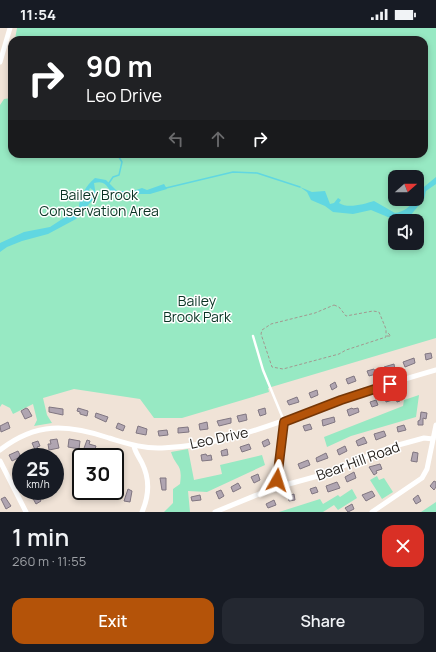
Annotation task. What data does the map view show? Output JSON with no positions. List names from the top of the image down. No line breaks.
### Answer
{"streets":{"street":["Leo Drive","Bear Hill Road"]},"parks":["Bailey Brook Conservation Area","Bailey Brook Park"],"north":"right","page":{"status":"11:54","turn":["90 m","Leo Drive"],"speed":"25 km/h","limit":"30","heading":["1 min","260 m · 11:55"],"buttons":["Exit","Share"]}}
